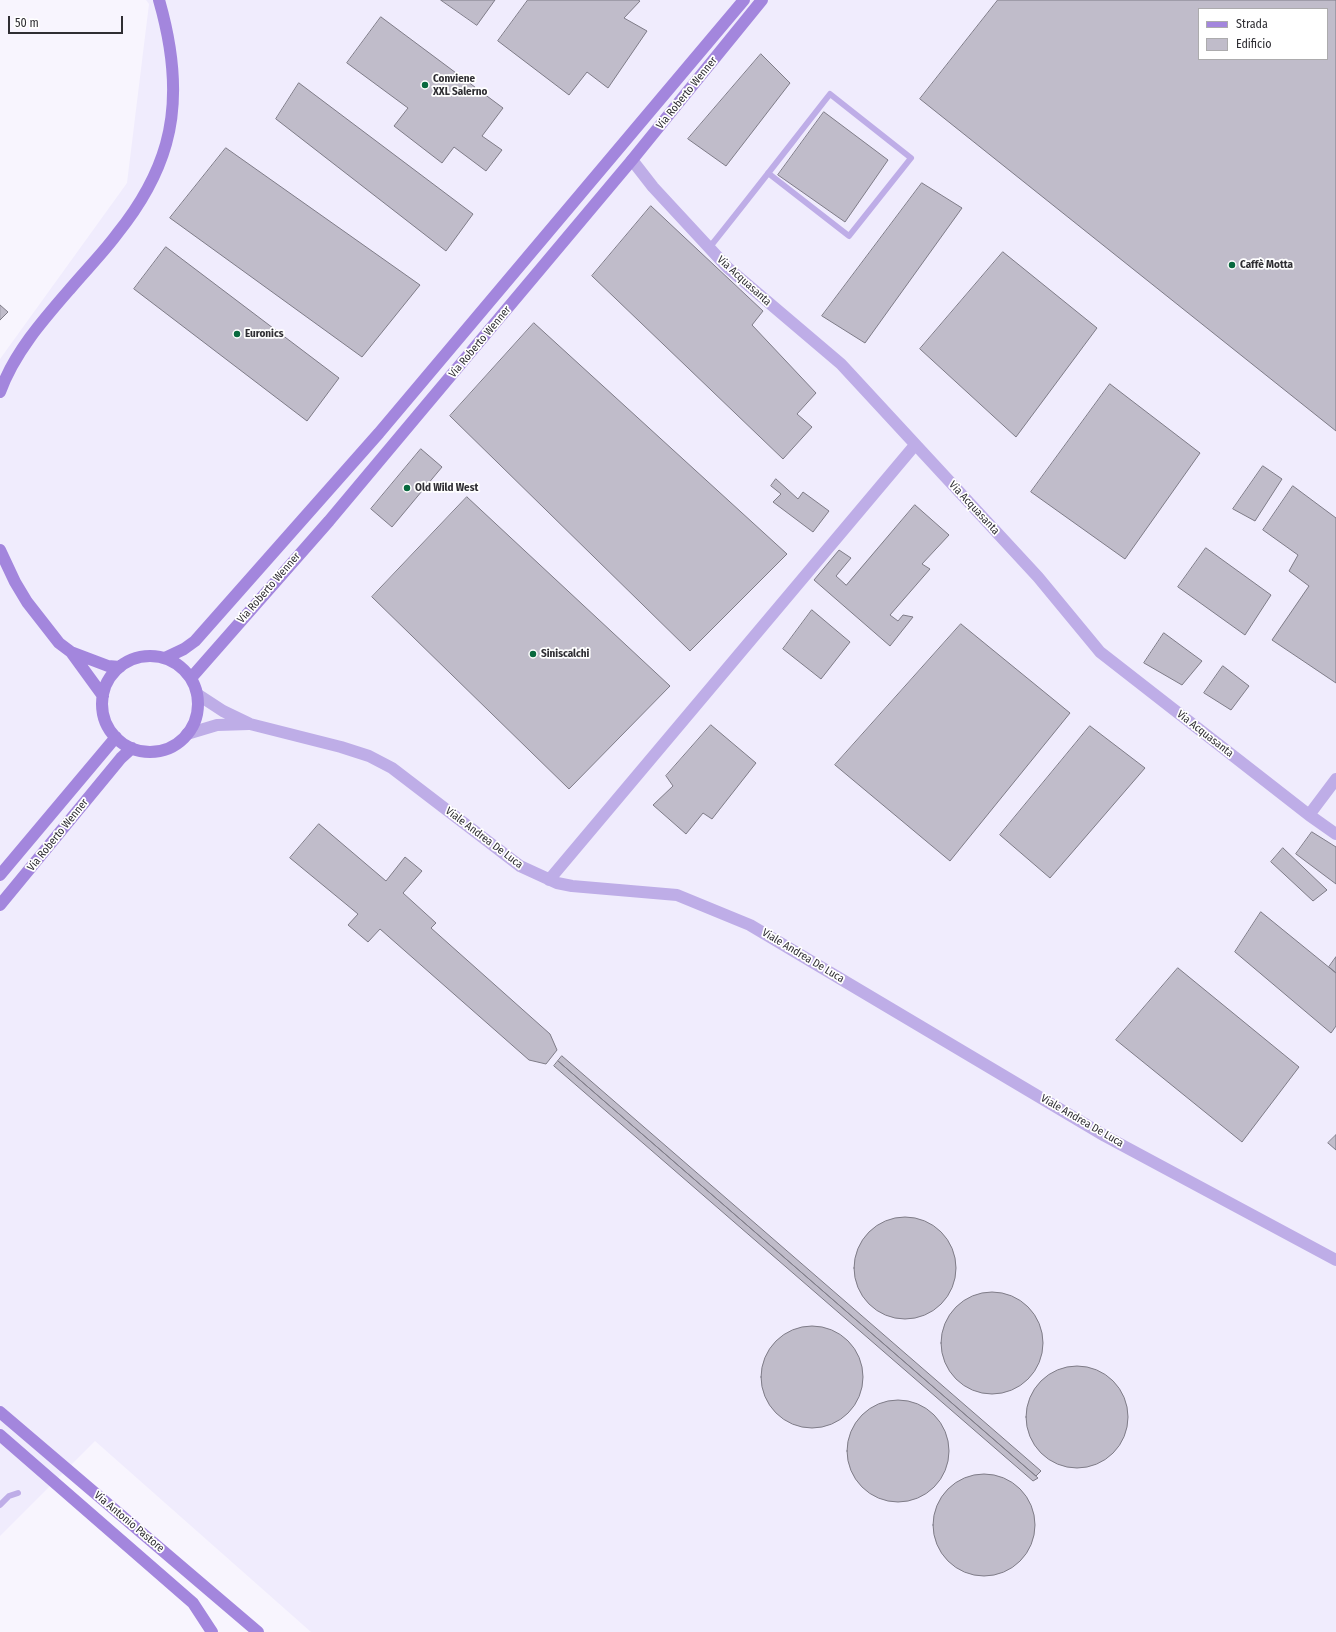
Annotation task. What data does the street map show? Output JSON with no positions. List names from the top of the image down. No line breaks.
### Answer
{"streets":{"main road":["Via Roberto Wenner","Via Antonio Pastore"],"street":["Via Acquasanta","Viale Andrea De Luca"]},"crossings":[["Via Roberto Wenner","Via Acquasanta"]],"places":["Conviene XXL Salerno","Caffè Motta","Euronics","Old Wild West","Siniscalchi"],"legend":["Strada","Edificio"],"scale_bar":"50 m"}
